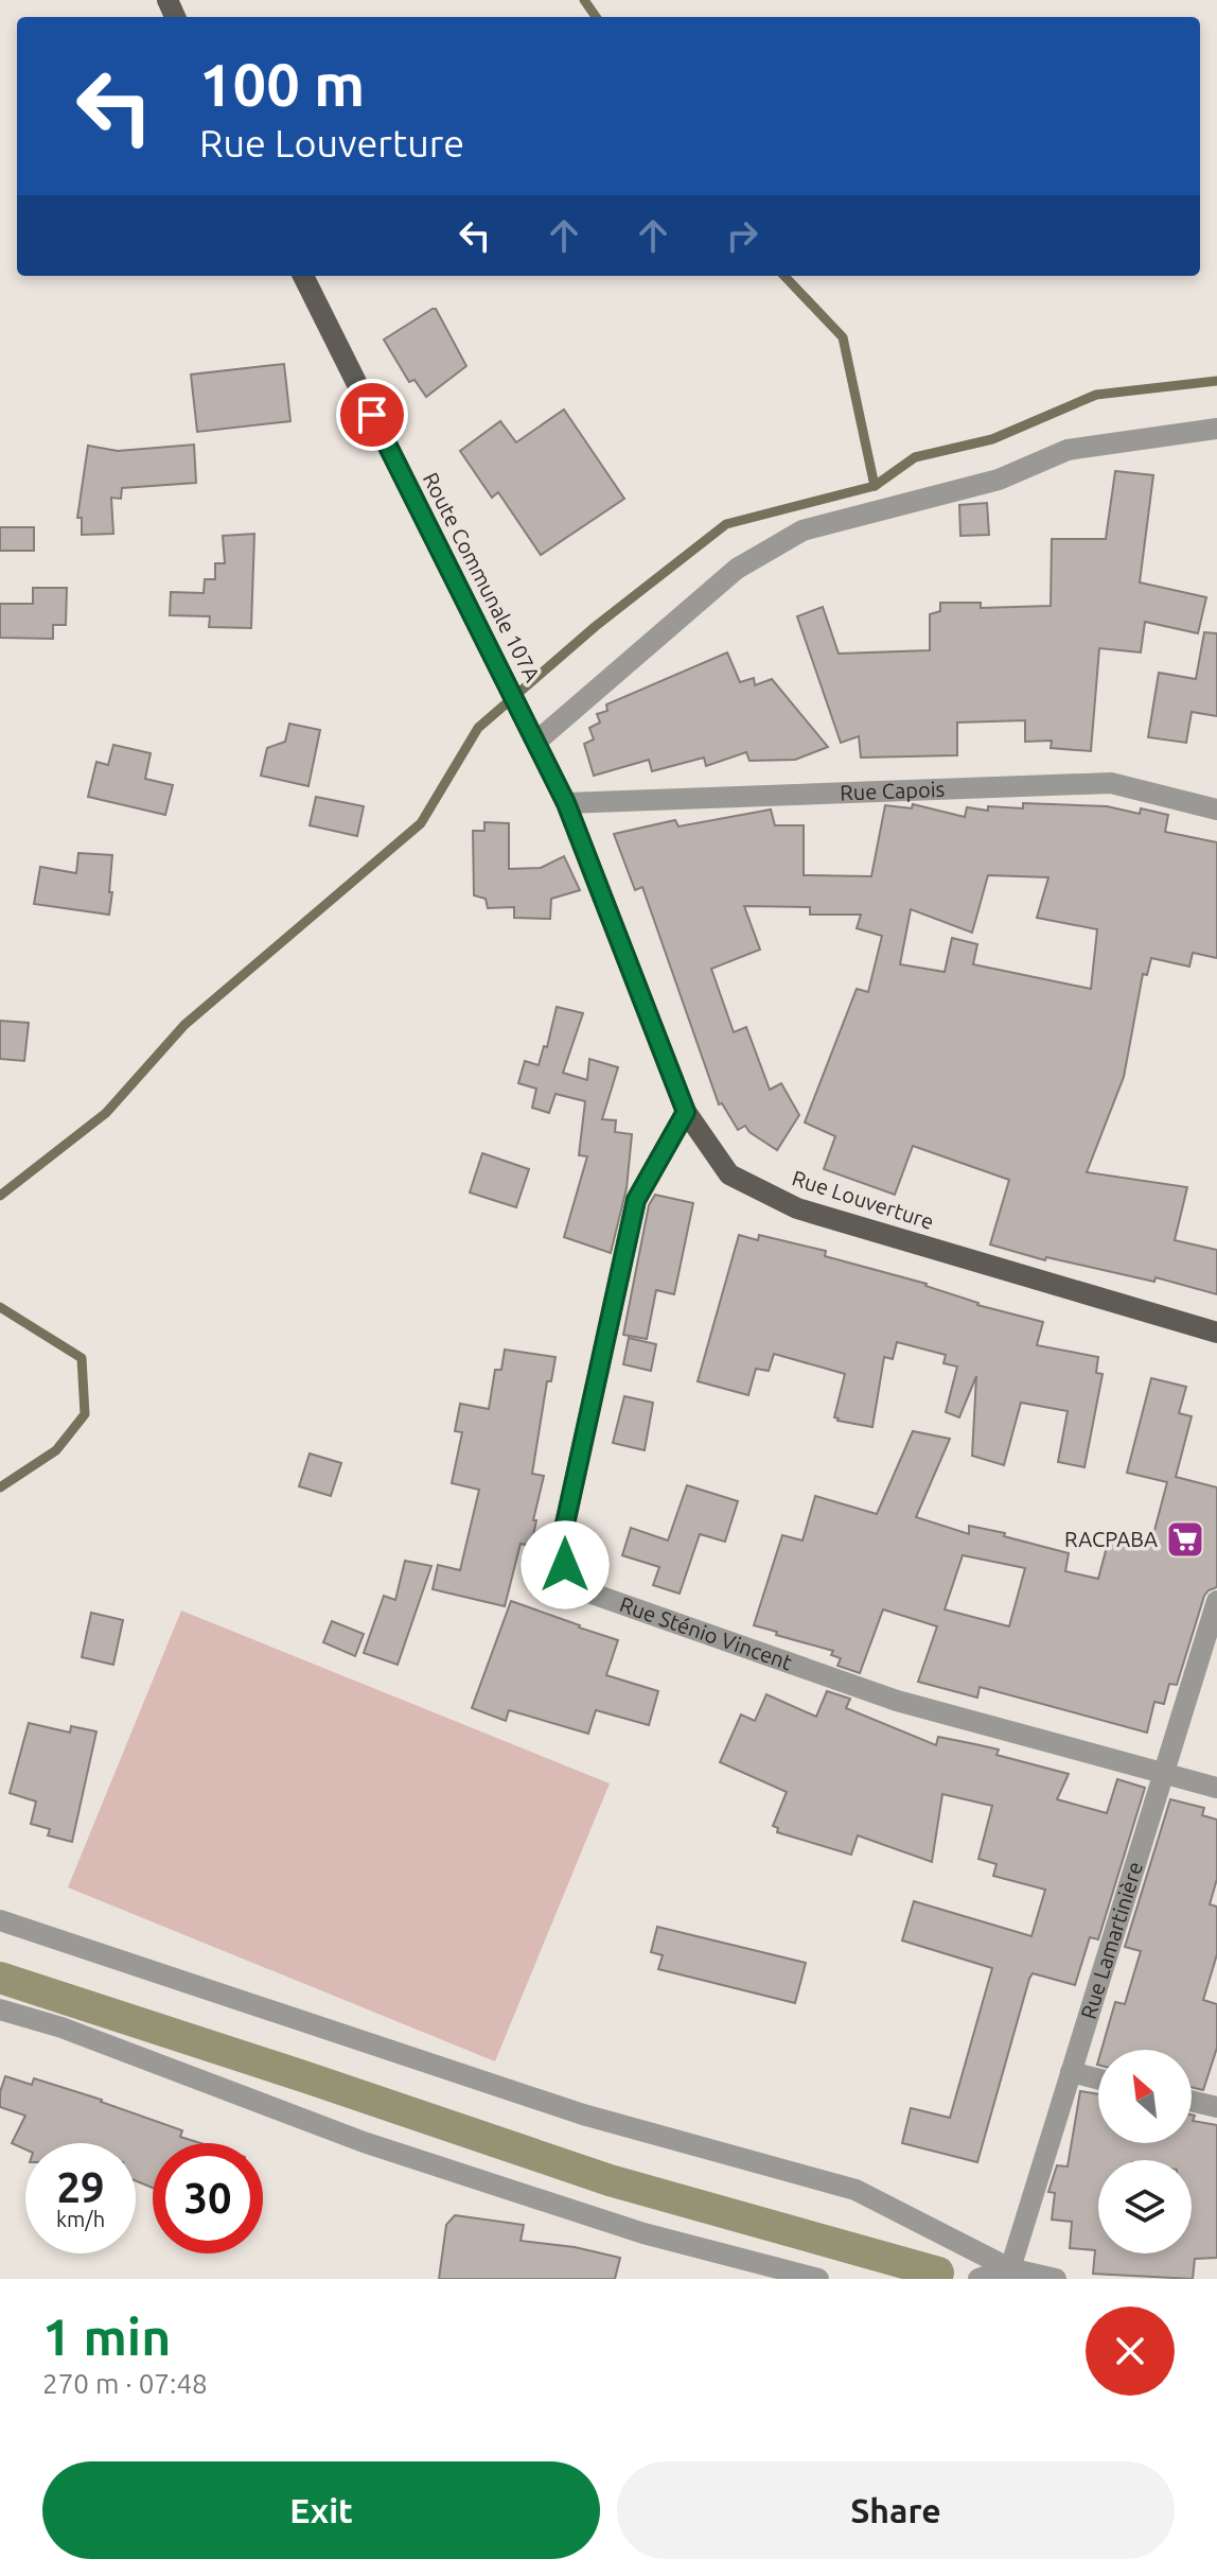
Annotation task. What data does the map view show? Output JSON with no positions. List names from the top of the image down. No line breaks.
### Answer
{"streets":{"main road":["Route Communale 107A","Rue Louverture"],"street":["Rue Capois","Rue Sténio Vincent","Rue Lamartinière"]},"crossings":[["Route Communale 107A","Rue Louverture"],["Rue Capois","Rue Louverture"],["Rue Louverture","Rue Sténio Vincent"],["Rue Sténio Vincent","Rue Lamartinière"]],"places":{"supermarket":["RACPABA"]},"north":"top left","page":{"turn":["100 m","Rue Louverture"],"speed":"29 km/h","limit":"30","heading":["1 min","270 m · 07:48"],"buttons":["Exit","Share"]}}
